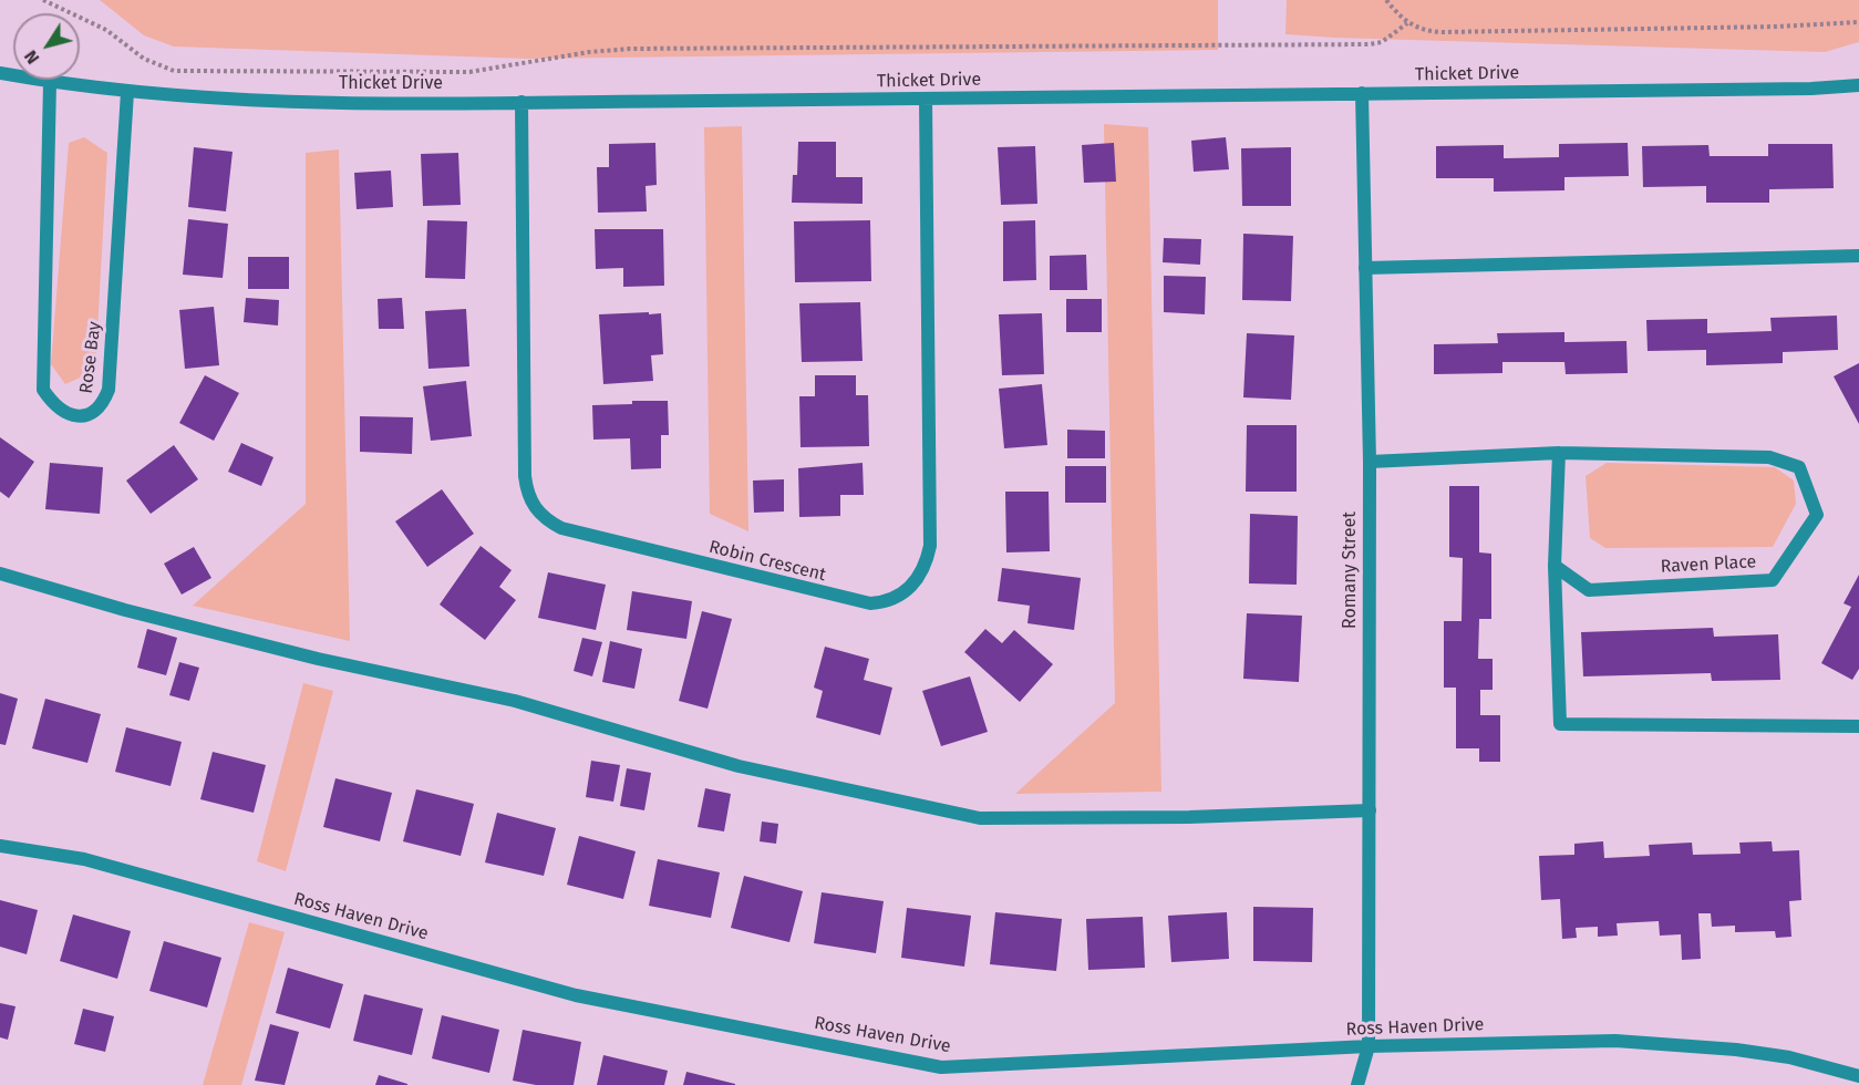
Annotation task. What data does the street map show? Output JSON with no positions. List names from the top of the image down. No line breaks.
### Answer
{"streets":{"street":["Thicket Drive","Rose Bay","Robin Crescent","Raven Place","Romany Street","Ross Haven Drive"]},"crossings":[["Thicket Drive","Rose Bay"],["Thicket Drive","Robin Crescent"],["Thicket Drive","Romany Street"],["Raven Place","Romany Street"],["Romany Street","Ross Haven Drive"]],"north":"bottom left"}
